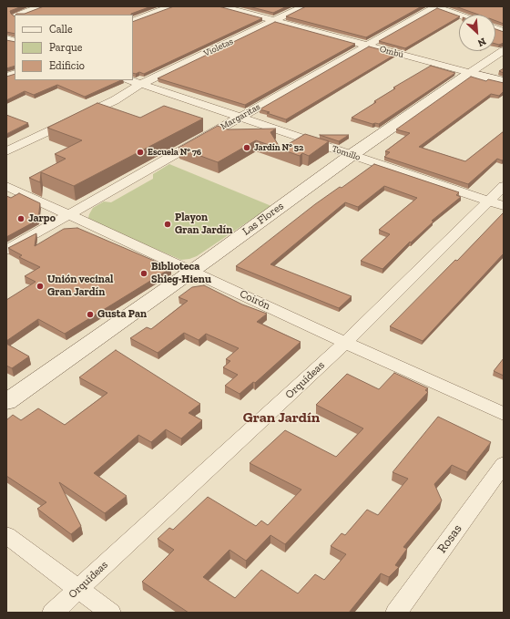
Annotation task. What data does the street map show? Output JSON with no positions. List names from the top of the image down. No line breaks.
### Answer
{"streets":{"street":["Violetas","Ombú","Margaritas","Tomillo","Las Flores","Coirón","Orquídeas","Rosas"]},"crossings":[["Violetas","Ombú"],["Violetas","Tomillo"],["Ombú","Margaritas"],["Ombú","Las Flores"],["Margaritas","Tomillo"],["Margaritas","Coirón"],["Tomillo","Las Flores"],["Tomillo","Orquídeas"],["Las Flores","Coirón"],["Coirón","Orquídeas"]],"districts":["Gran Jardín"],"places":["Jardín Nº 52","Escuela Nº 76","Jarpo","Playon Gran Jardín","Biblioteca Shieg-Hienu","Unión vecinal Gran Jardín","Gusta Pan"],"legend":["Calle","Parque","Edificio"],"north":"bottom right"}
